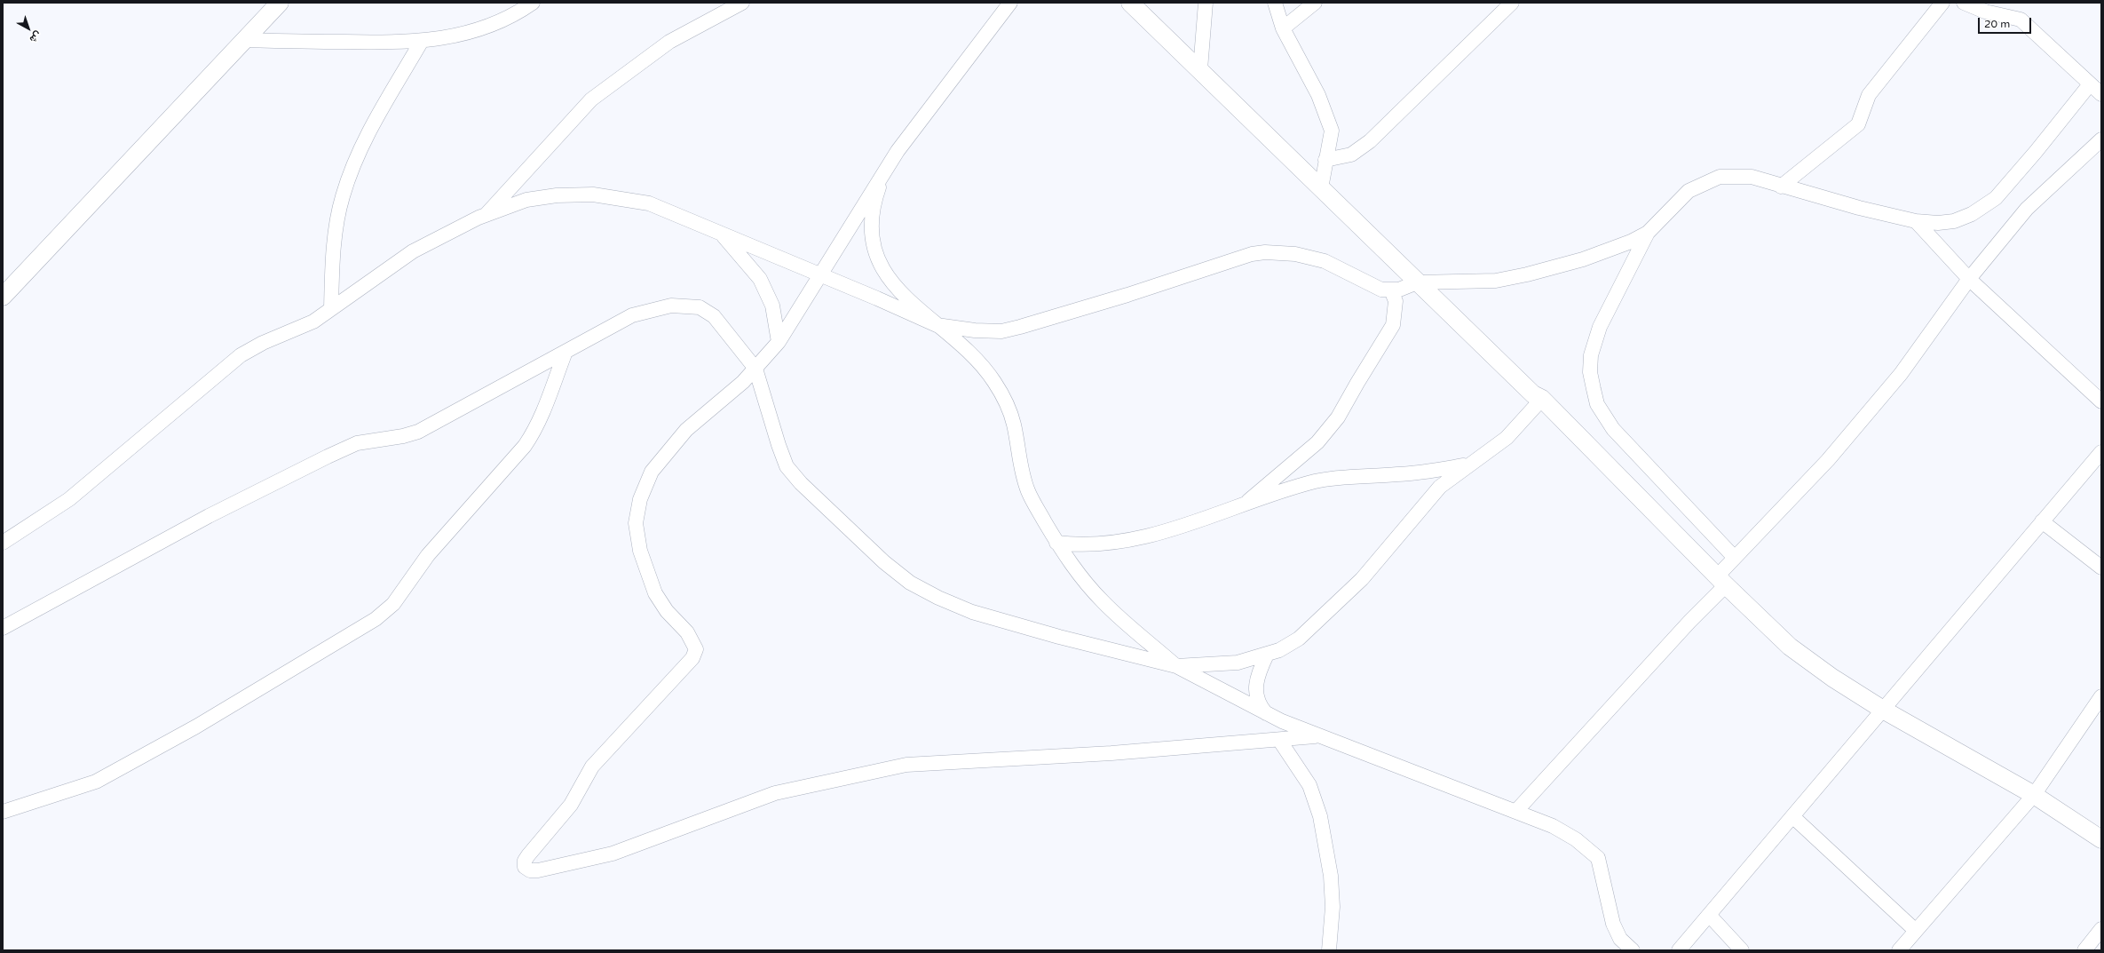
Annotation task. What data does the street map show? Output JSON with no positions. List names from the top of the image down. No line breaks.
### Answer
{"scale_bar":"20 m","north":"bottom right"}
